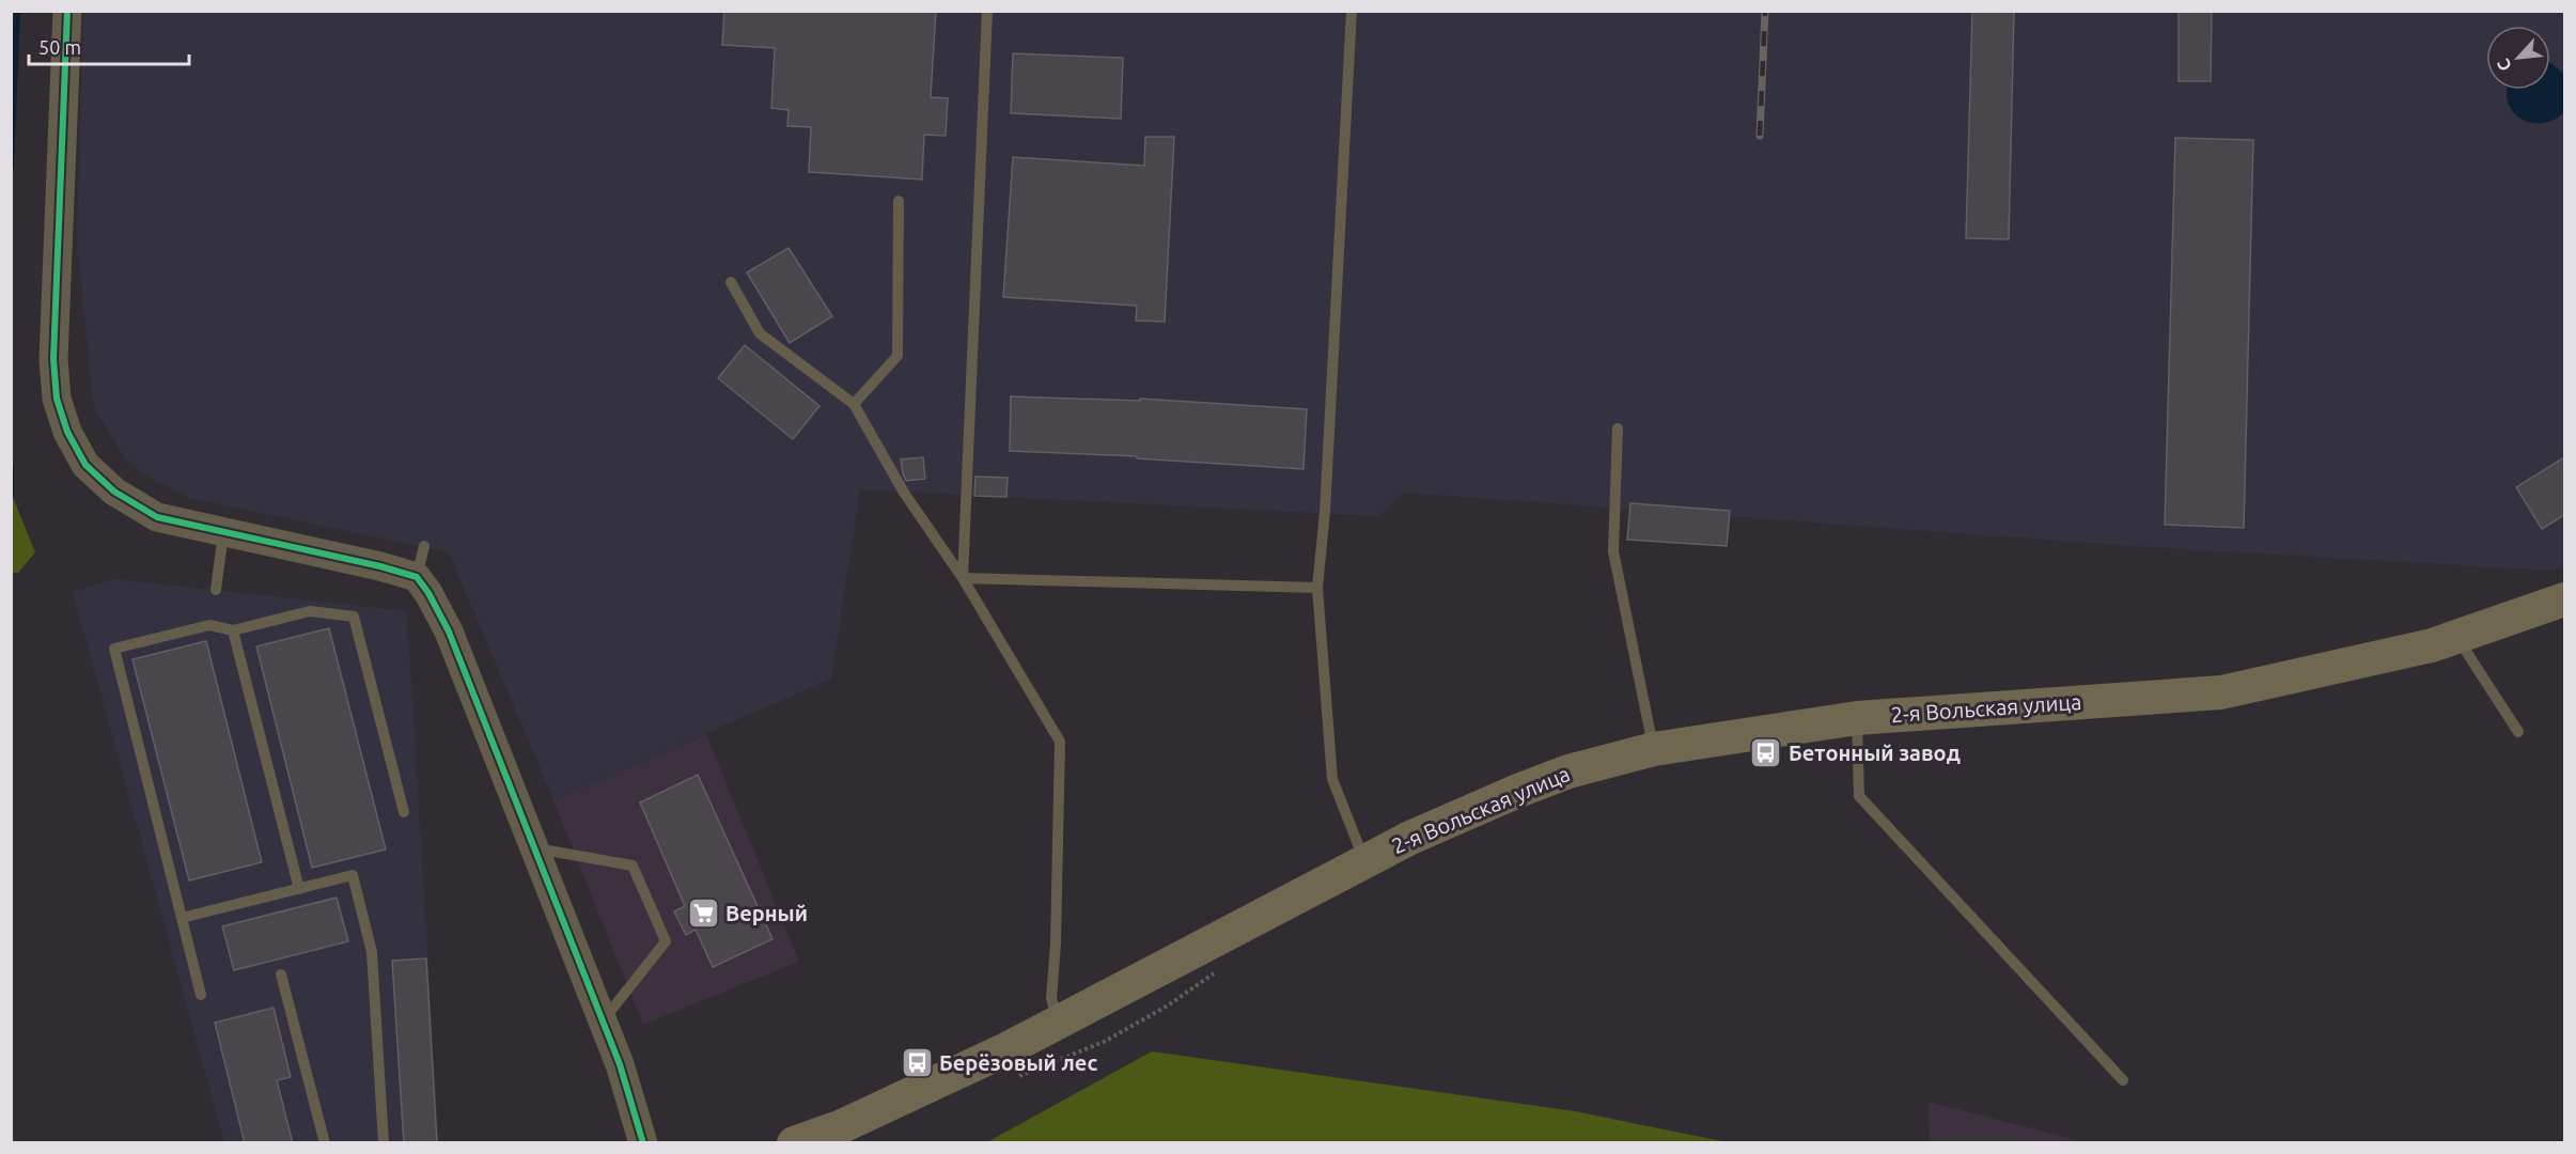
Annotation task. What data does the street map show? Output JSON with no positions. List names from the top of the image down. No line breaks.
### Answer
{"streets":{"main road":["2-я Вольская улица"]},"places":{"bus stop":["Бетонный завод","Берёзовый лес"],"supermarket":["Верный"]},"scale_bar":"50 m","north":"bottom left"}
